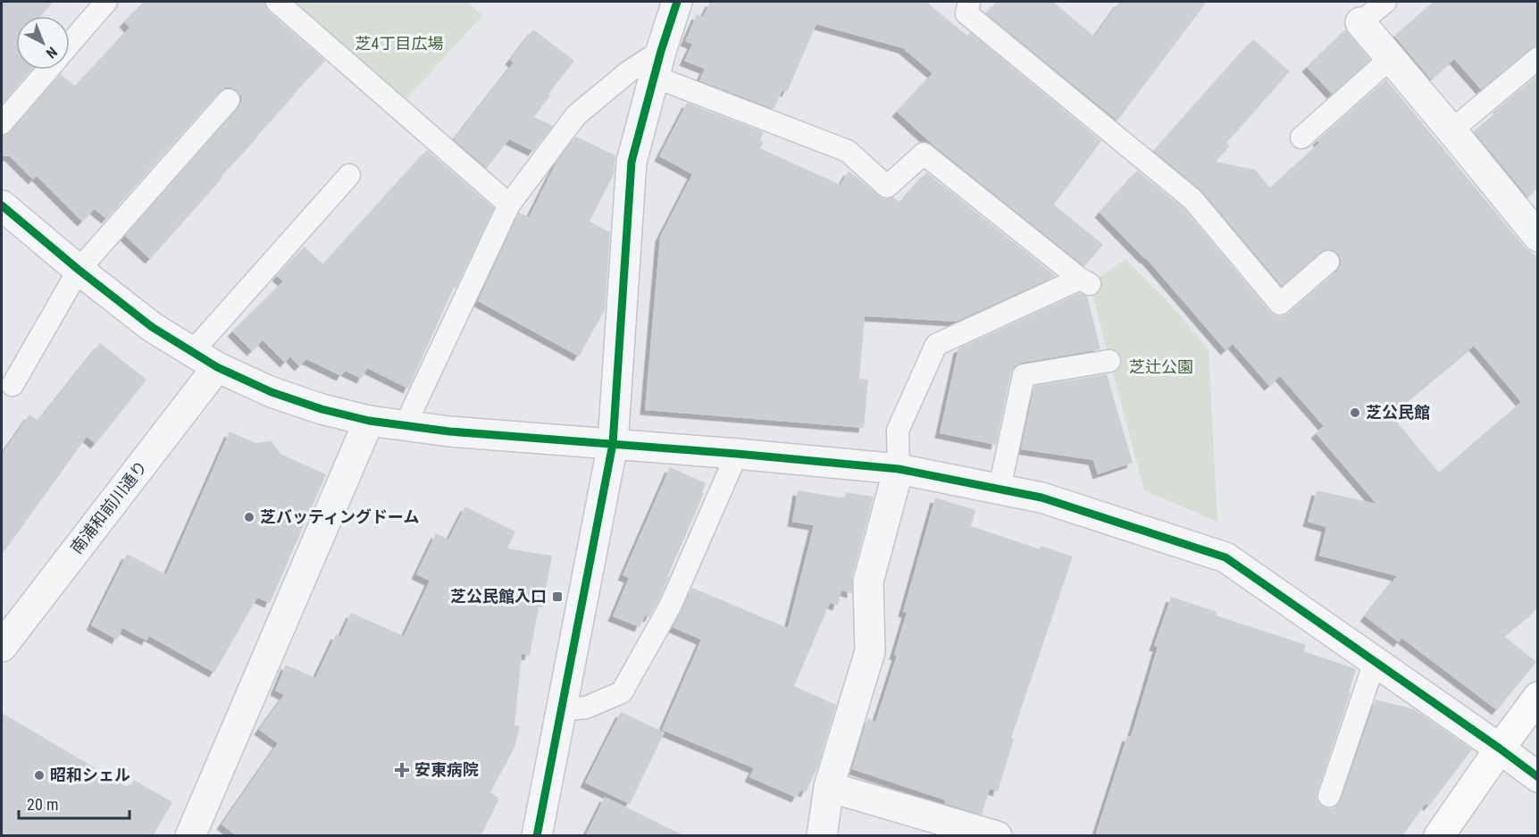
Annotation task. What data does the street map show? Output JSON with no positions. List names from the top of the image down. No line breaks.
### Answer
{"streets":{"street":["南浦和前川通り"]},"parks":["芝4丁目広場","芝辻公園"],"places":{"other":["芝公民館","芝バッティングドーム","昭和シェル"],"transit":["芝公民館入口"],"health":["安東病院"]},"scale_bar":"20 m","north":"bottom right"}
